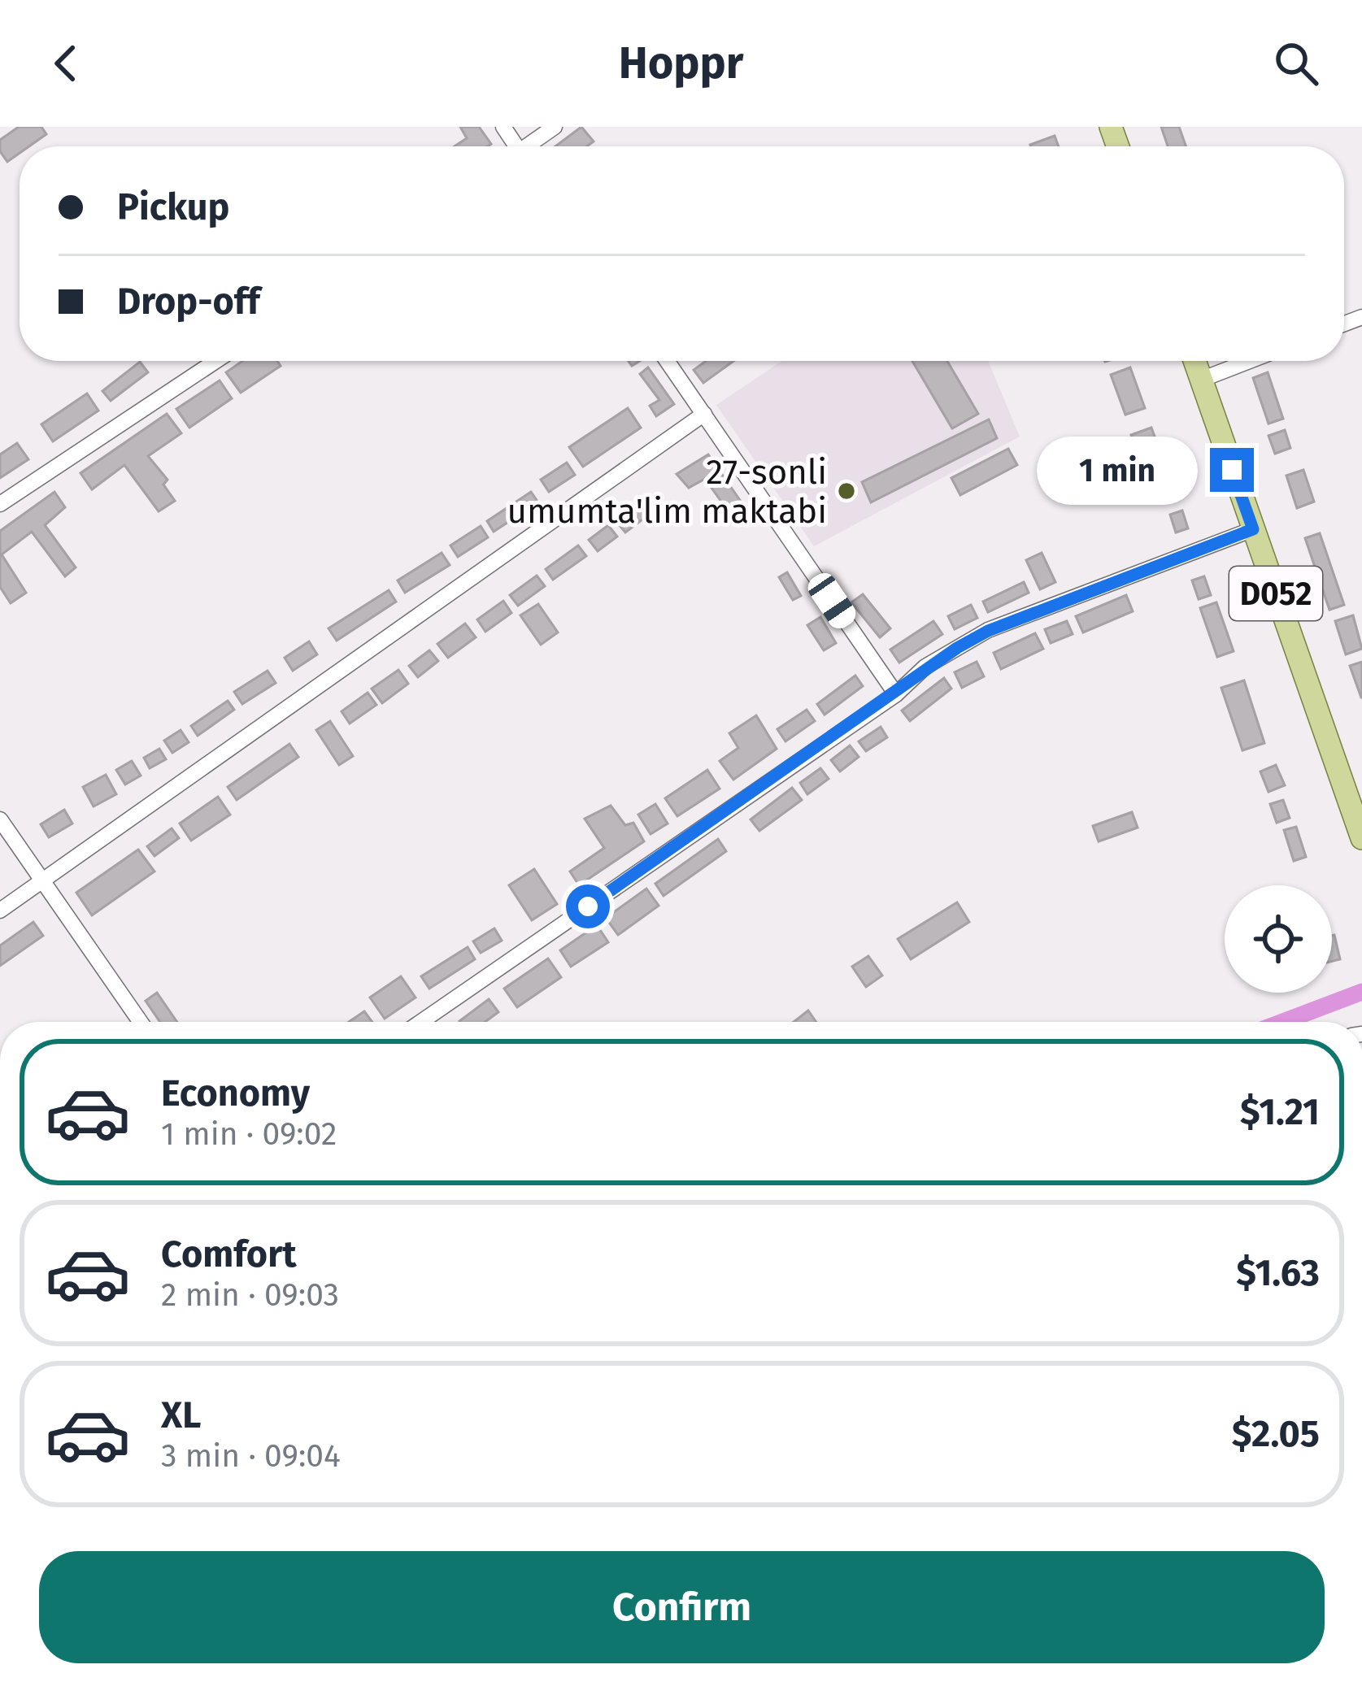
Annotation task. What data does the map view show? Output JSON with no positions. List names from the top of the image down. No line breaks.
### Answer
{"streets":{"main road":["D052"]},"places":["27-sonli umumta'lim maktabi"],"page":{"header":"Hoppr","banner":["Pickup","Drop-off"],"bubble":"1 min","list":[{"name":"Economy","note":"1 min · 09:02","value":"$1.21"},{"name":"Comfort","note":"2 min · 09:03","value":"$1.63"},{"name":"XL","note":"3 min · 09:04","value":"$2.05"}],"buttons":"Confirm"}}
